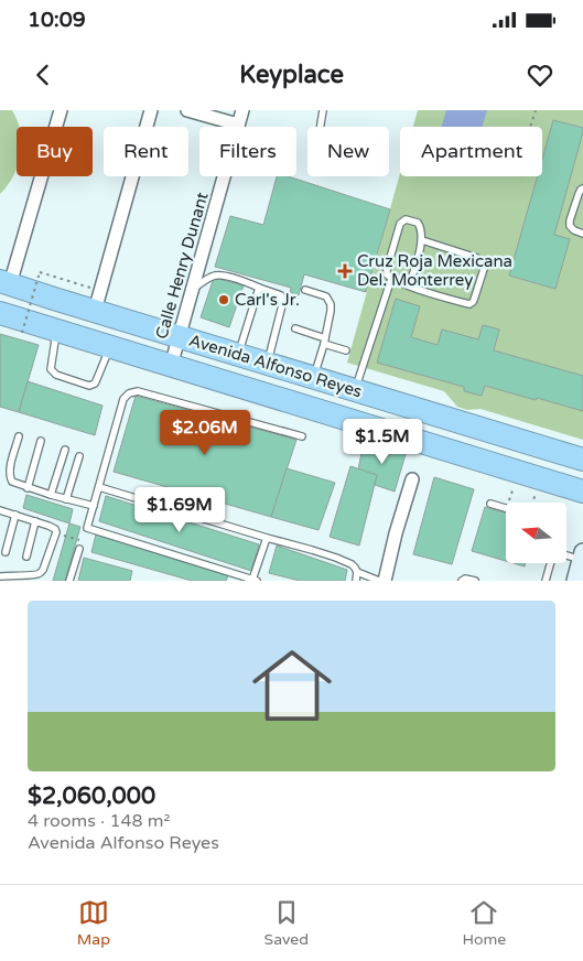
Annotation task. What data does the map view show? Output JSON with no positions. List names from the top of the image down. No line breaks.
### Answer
{"streets":{"highway":["Avenida Alfonso Reyes"],"street":["Calle Henry Dunant"]},"crossings":[["Calle Henry Dunant","Avenida Alfonso Reyes"]],"places":{"health":["Cruz Roja Mexicana Del. Monterrey"],"other":["Carl's Jr."]},"north":"left","page":{"status":"10:09","header":"Keyplace","chip":["Buy","Rent","Filters","New","Apartment"],"price":["$2.06M","$1.5M","$1.69M"],"list":[{"name":"$2,060,000","note":"4 rooms · 148 m² · Avenida Alfonso Reyes"}],"tabs":["Map","Saved","Home"]}}
